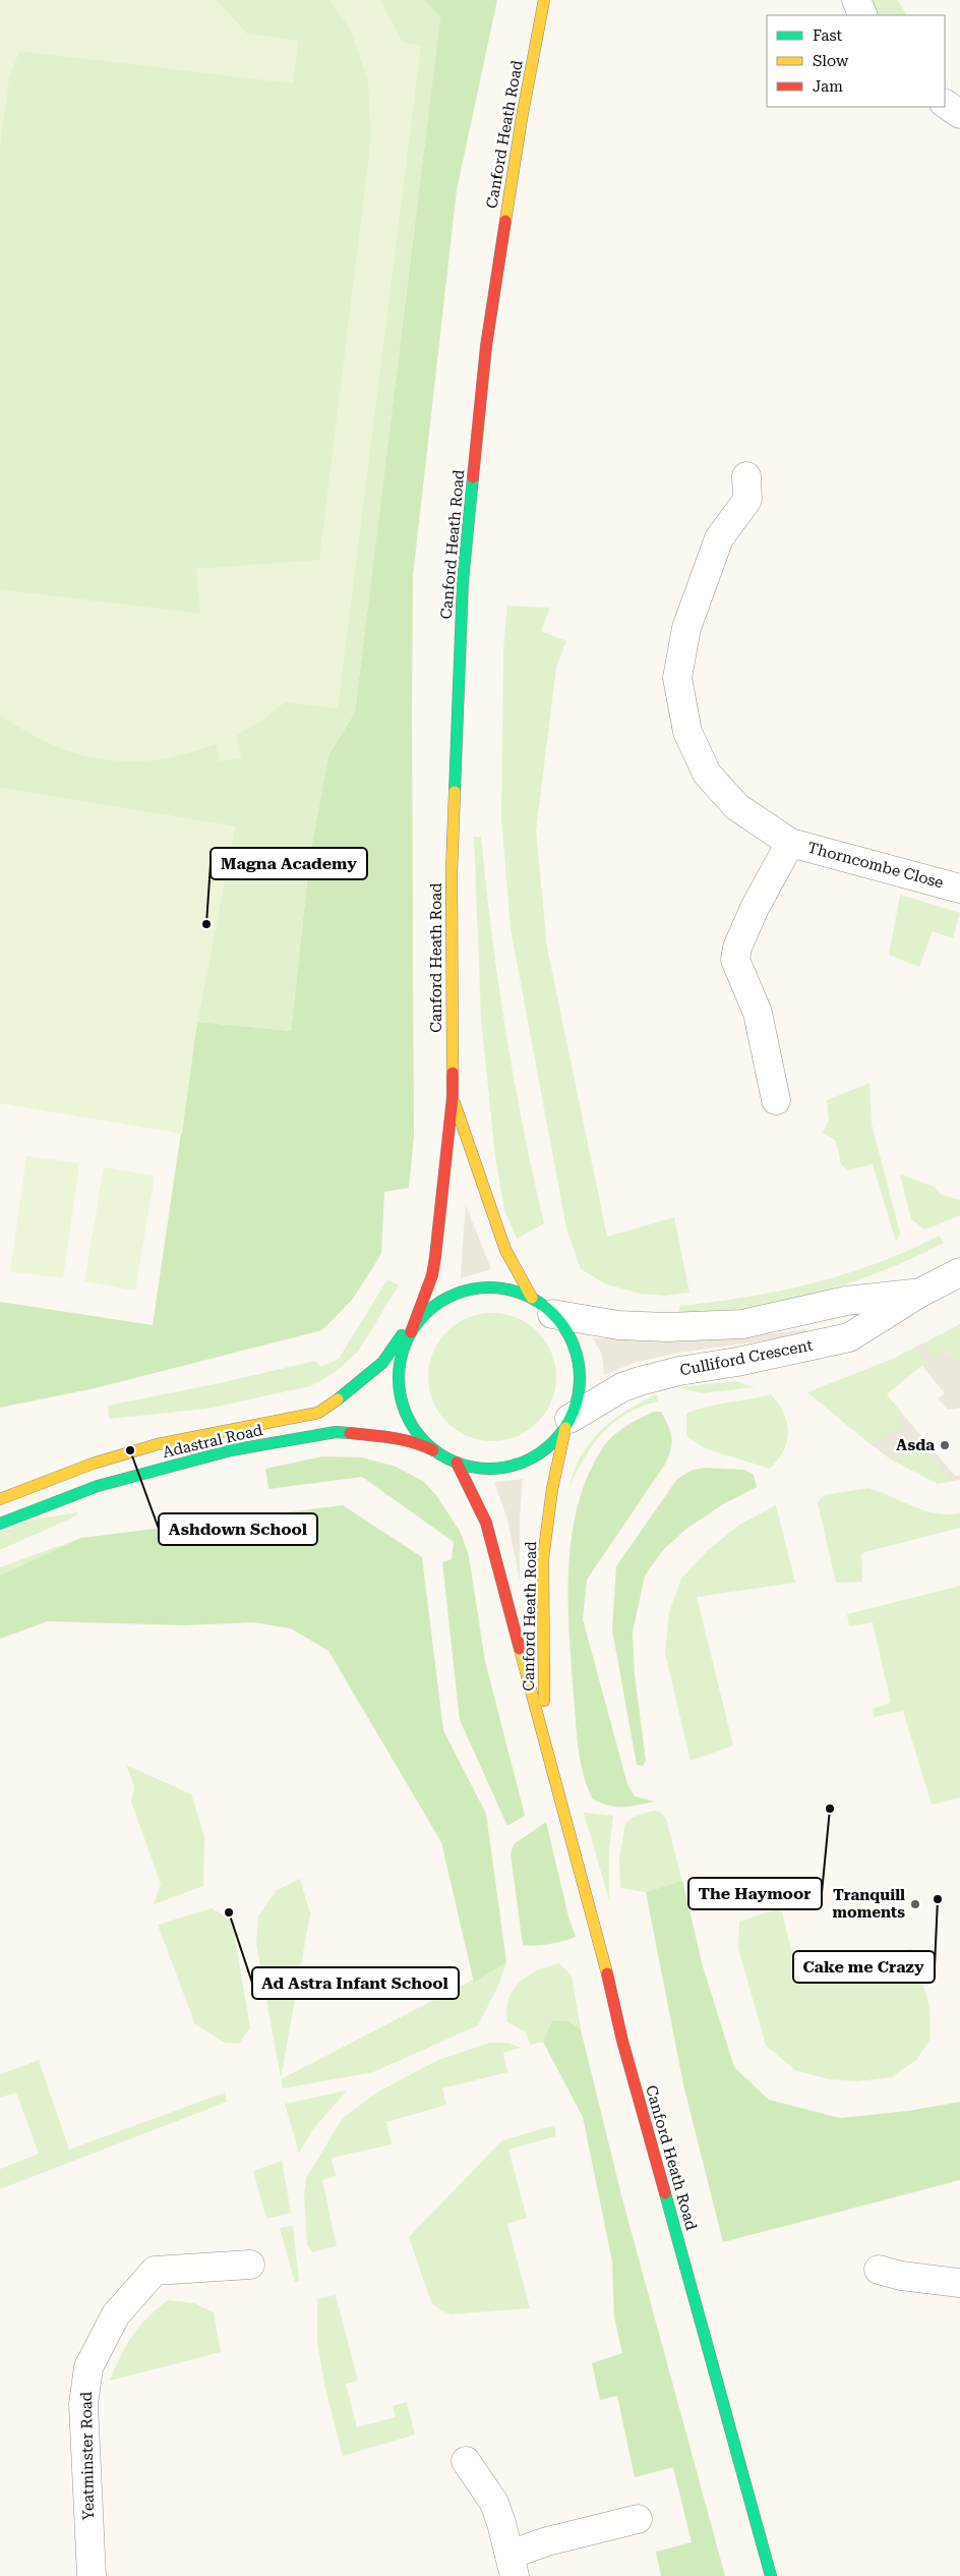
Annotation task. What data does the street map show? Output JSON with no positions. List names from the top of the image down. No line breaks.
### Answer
{"streets":{"main road":["Canford Heath Road","Adastral Road"],"street":["Thorncombe Close","Culliford Crescent","Yeatminster Road"]},"crossings":[["Canford Heath Road","Culliford Crescent"],["Canford Heath Road","Adastral Road"],["Culliford Crescent","Adastral Road"]],"places":["Magna Academy","Asda","Ashdown School","The Haymoor","Cake me Crazy","Tranquill moments","Ad Astra Infant School"],"legend":["Fast","Slow","Jam"]}
